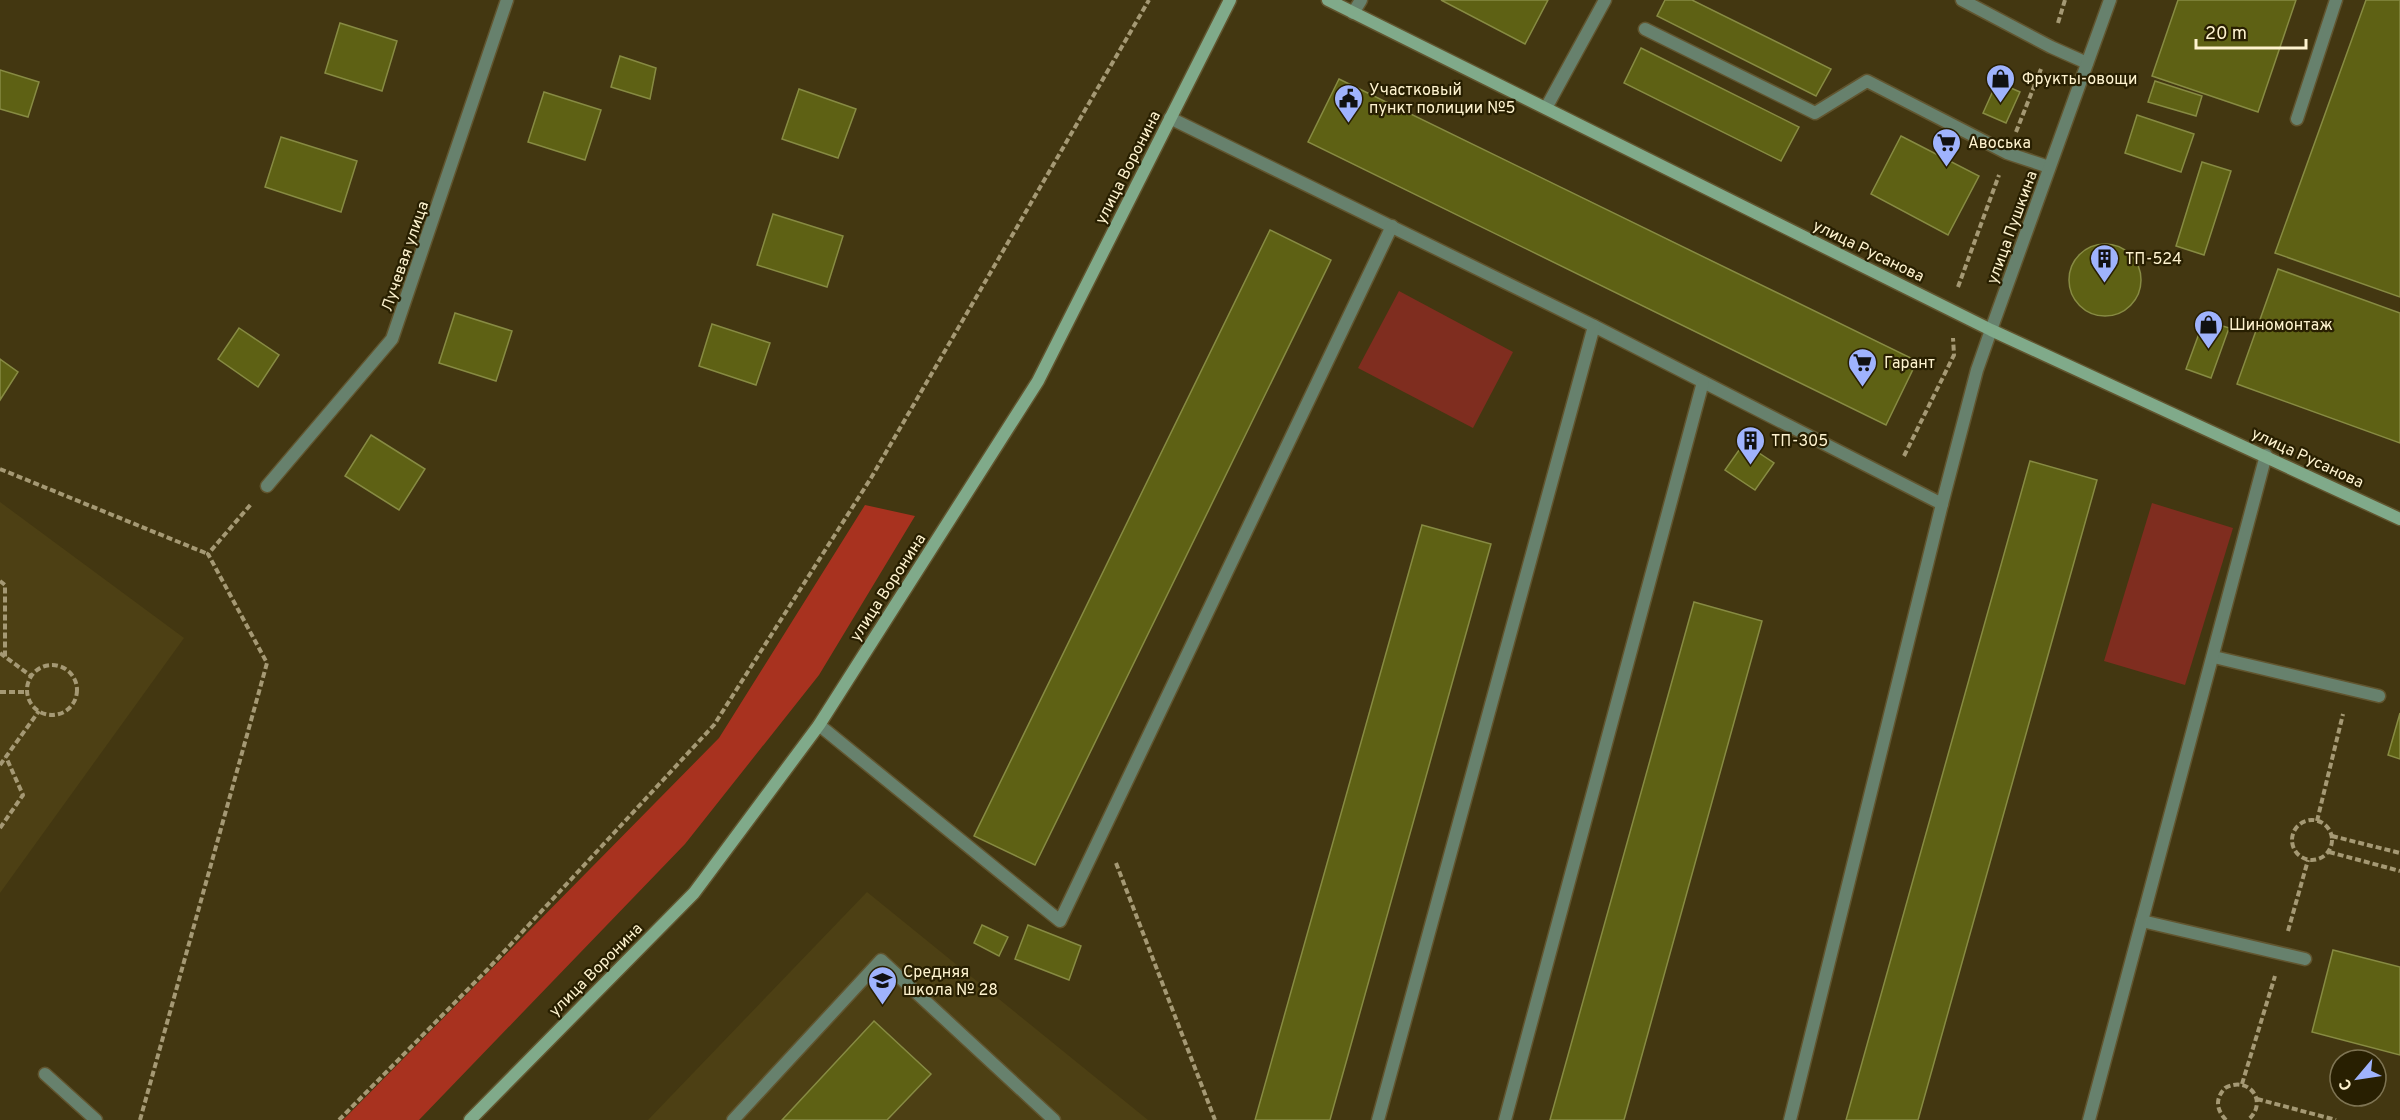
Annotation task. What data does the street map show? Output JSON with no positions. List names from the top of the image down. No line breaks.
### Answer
{"streets":{"street":["улица Воронина","улица Пушкина","улица Русанова","Лучевая улица"]},"crossings":[["улица Пушкина","улица Русанова"]],"places":{"shop":["Фрукты-овощи","Шиномонтаж"],"public building":["Участковый пункт полиции №5"],"supermarket":["Авоська","Гарант"],"building":["ТП-524","ТП-305"],"school or university":["Средняя школа № 28"]},"scale_bar":"20 m","north":"bottom left"}
